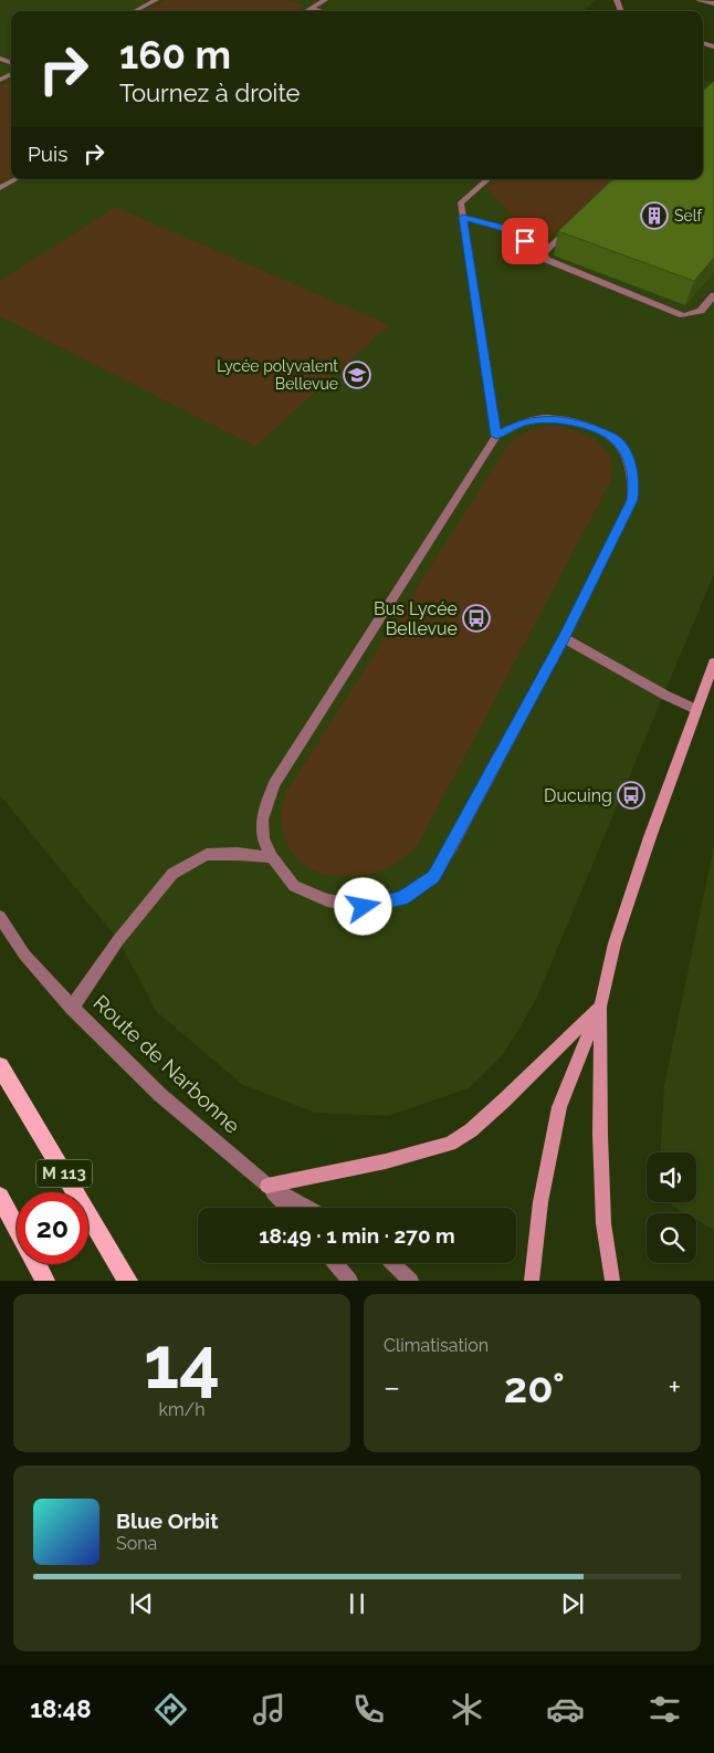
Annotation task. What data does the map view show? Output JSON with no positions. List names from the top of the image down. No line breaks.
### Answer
{"streets":{"main road":["M 113"],"street":["Route de Narbonne"]},"places":{"building":["Self"],"school or university":["Lycée polyvalent Bellevue"],"bus stop":["Bus Lycée Bellevue","Ducuing"]},"page":{"turn":["160 m","Tournez à droite"],"then":"Puis","limit":"20","trip":"18:49 · 1 min · 270 m","tile":[["14","km/h"],"Climatisation"],"heat":["−","20°","+"],"song":["Blue Orbit","Sona"],"tabs":"18:48"}}
